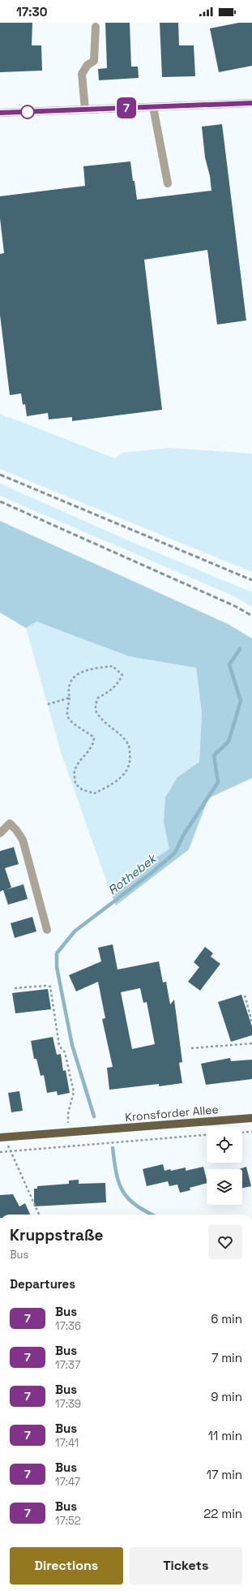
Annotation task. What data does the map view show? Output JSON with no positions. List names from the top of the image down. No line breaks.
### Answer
{"streets":{"main road":["Kronsforder Allee"]},"water":["Rothebek"],"lines":["bus line 7"],"page":{"status":"17:30","on_map":"7","heading":[["Kruppstraße","Bus"],"Departures"],"list":[{"mark":"7","name":"Bus","note":"17:36","value":"6 min"},{"mark":"7","name":"Bus","note":"17:37","value":"7 min"},{"mark":"7","name":"Bus","note":"17:39","value":"9 min"},{"mark":"7","name":"Bus","note":"17:41","value":"11 min"},{"mark":"7","name":"Bus","note":"17:47","value":"17 min"},{"mark":"7","name":"Bus","note":"17:52","value":"22 min"}],"buttons":["Directions","Tickets"]}}
